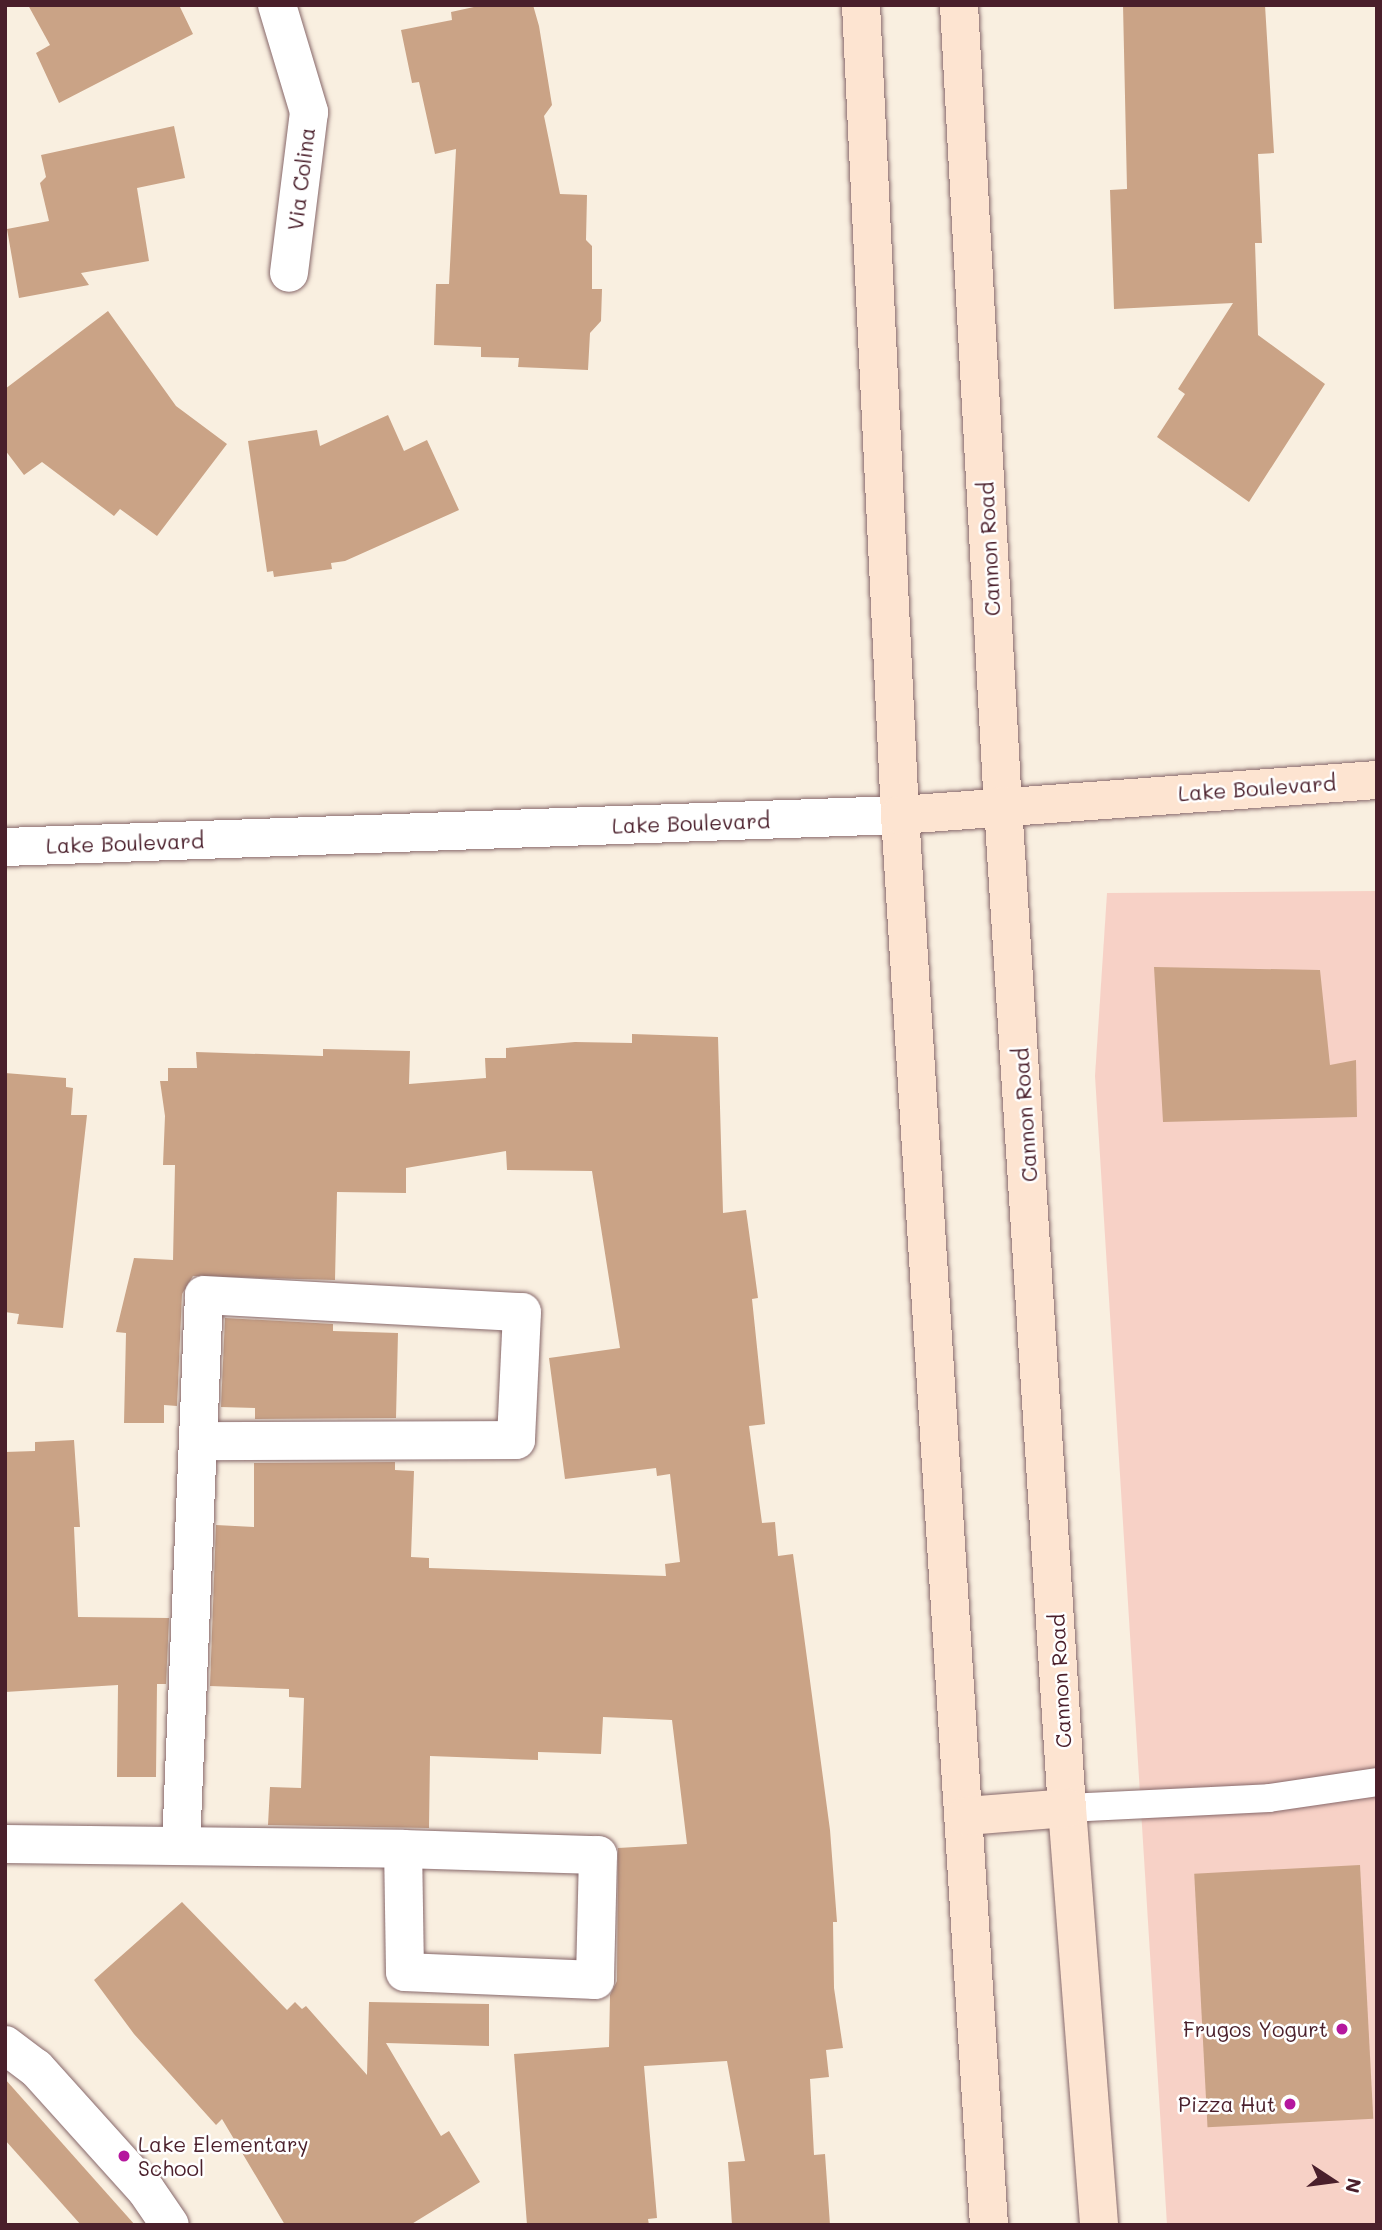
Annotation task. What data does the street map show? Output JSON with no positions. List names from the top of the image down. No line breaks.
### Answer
{"streets":{"main road":["Cannon Road","Lake Boulevard"],"street":["Via Colina"]},"crossings":[["Cannon Road","Lake Boulevard"]],"places":["Frugos Yogurt","Pizza Hut","Lake Elementary School"],"north":"right"}
